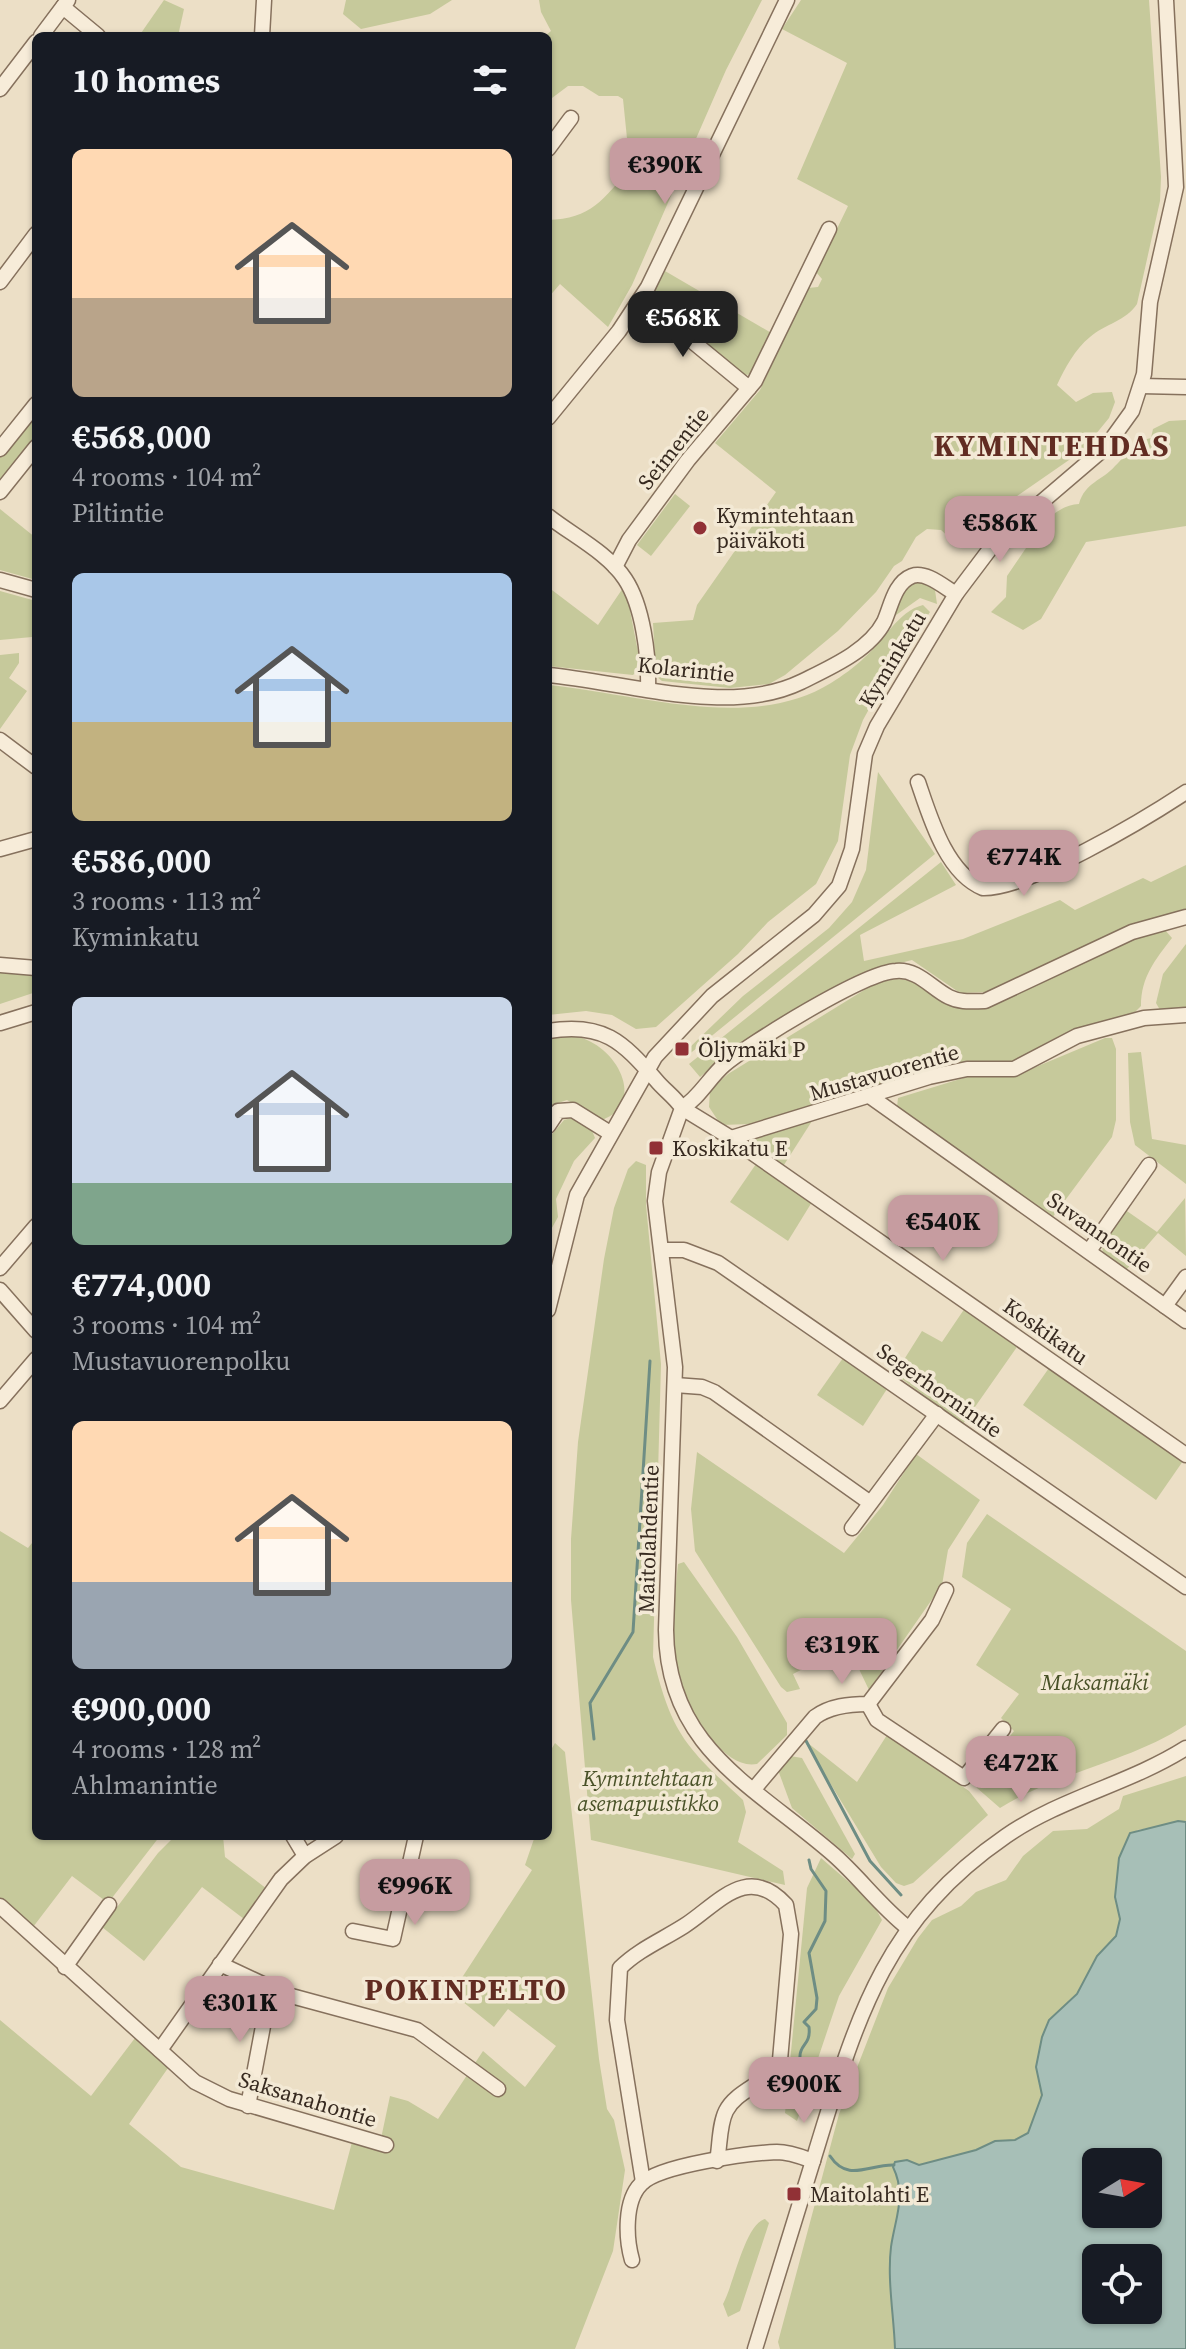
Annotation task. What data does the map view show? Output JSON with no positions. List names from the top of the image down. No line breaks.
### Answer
{"streets":{"street":["Seimentie","Kyminkatu","Kolarintie","Mustavuorentie","Suvannontie","Koskikatu","Segerhornintie","Maitolahdentie","Saksanahontie"]},"crossings":[["Kyminkatu","Kolarintie"],["Mustavuorentie","Suvannontie"],["Mustavuorentie","Koskikatu"],["Koskikatu","Maitolahdentie"],["Segerhornintie","Maitolahdentie"]],"districts":["KYMINTEHDAS","POKINPELTO"],"parks":["Maksamäki","Kymintehtaan asemapuistikko"],"places":{"other":["Kymintehtaan päiväkoti"],"transit":["Öljymäki P","Koskikatu E","Maitolahti E"]},"north":"right","page":{"heading":"10 homes","list":[{"name":"€568,000","note":"4 rooms · 104 m² · Piltintie"},{"name":"€586,000","note":"3 rooms · 113 m² · Kyminkatu"},{"name":"€774,000","note":"3 rooms · 104 m² · Mustavuorenpolku"},{"name":"€900,000","note":"4 rooms · 128 m² · Ahlmanintie"}],"price":["€390K","€568K","€586K","€774K","€540K","€319K","€472K","€996K","€301K","€900K"]}}
